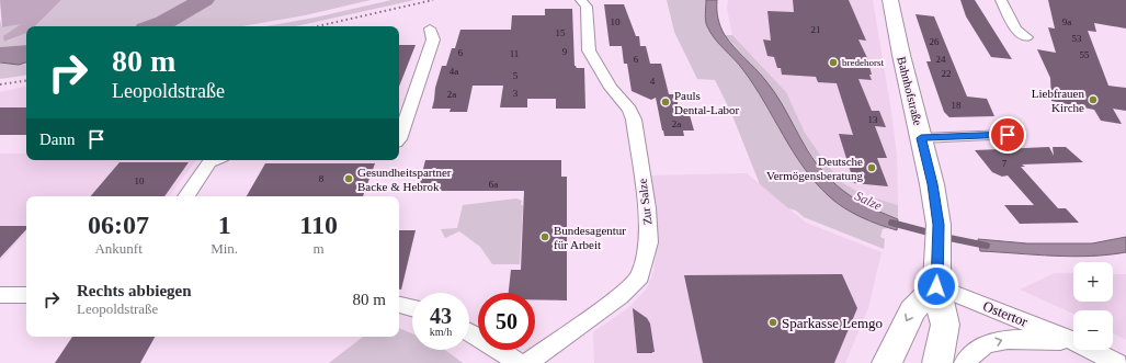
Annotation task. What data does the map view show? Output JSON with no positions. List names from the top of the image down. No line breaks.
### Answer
{"streets":{"main road":["Bahnhofstraße"],"street":["Zur Salze","Ostertor"]},"crossings":[["Bahnhofstraße","Ostertor"]],"one_way":["Ostertor"],"water":["Salze"],"places":["bredehorst","Liebfrauen Kirche","Pauls Dental-Labor","Deutsche Vermögensberatung","Gesundheitspartner Backe & Hebrok","Bundesagentur für Arbeit","Sparkasse Lemgo"],"house_numbers":["10","9a","21","15","53","26","9","6","11","55","6","24","4a","22","5","4","3","2a","18","13","2a","7","8","10","6a"],"page":{"turn":["80 m","Leopoldstraße"],"then":"Dann","eta":["06:07","Ankunft","1","Min.","110","m"],"map_buttons":["+","−"],"list":[{"name":"Rechts abbiegen","note":"Leopoldstraße","value":"80 m"}],"speed":"43 km/h","limit":"50"}}
